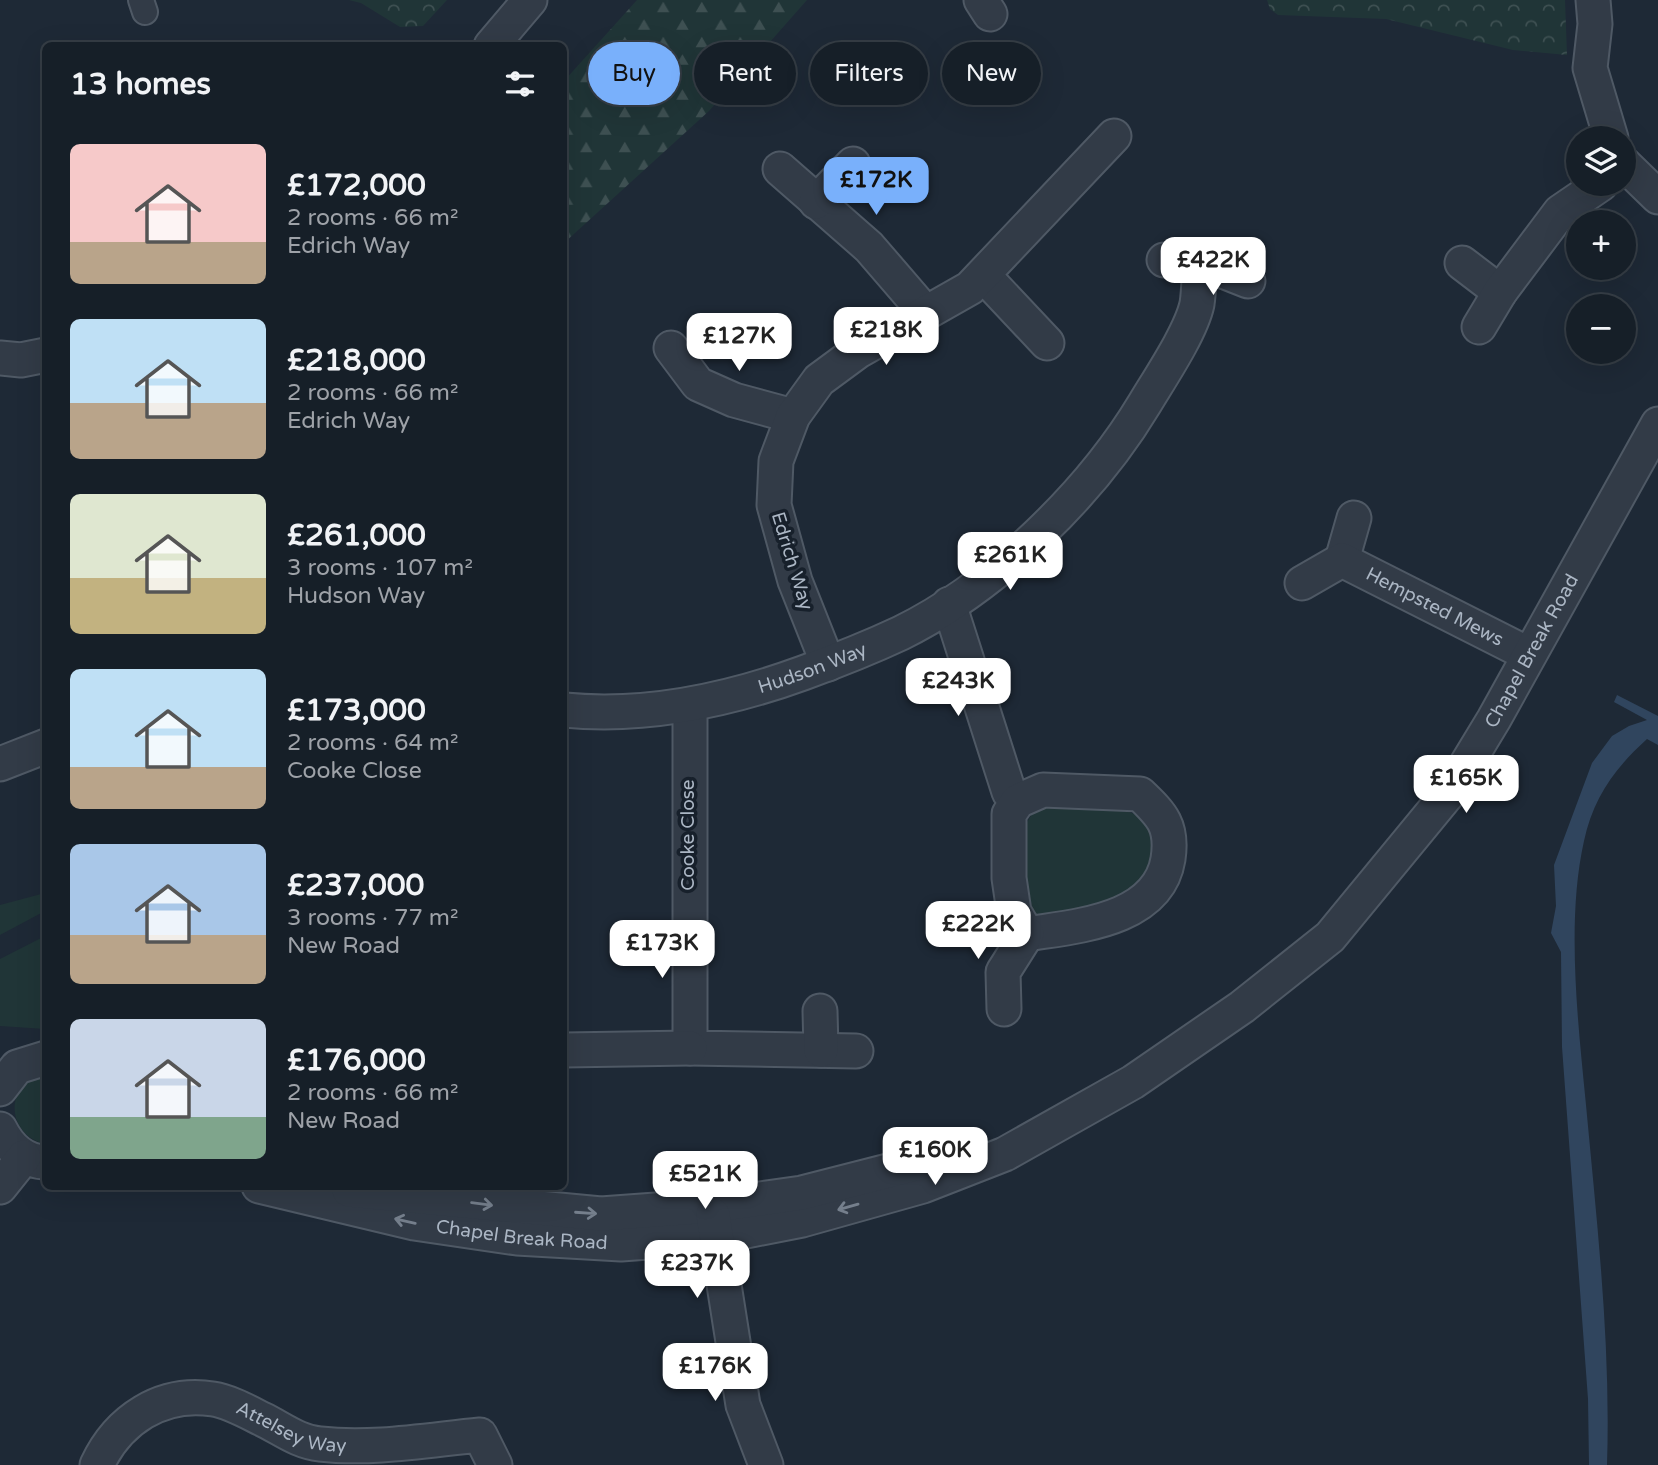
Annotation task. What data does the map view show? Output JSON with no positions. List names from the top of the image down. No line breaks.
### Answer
{"streets":{"street":["Edrich Way","Hempsted Mews","Chapel Break Road","Hudson Way","Cooke Close","Attelsey Way"]},"crossings":[["Edrich Way","Hudson Way"],["Hempsted Mews","Chapel Break Road"],["Hudson Way","Cooke Close"]],"page":{"chip":["Buy","Rent","Filters","New"],"heading":"13 homes","map_buttons":["+","−"],"list":[{"name":"£172,000","note":"2 rooms · 66 m² · Edrich Way"},{"name":"£218,000","note":"2 rooms · 66 m² · Edrich Way"},{"name":"£261,000","note":"3 rooms · 107 m² · Hudson Way"},{"name":"£173,000","note":"2 rooms · 64 m² · Cooke Close"},{"name":"£237,000","note":"3 rooms · 77 m² · New Road"},{"name":"£176,000","note":"2 rooms · 66 m² · New Road"}],"price":["£172K","£422K","£218K","£127K","£261K","£243K","£165K","£222K","£173K","£160K","£521K","£237K","£176K"]}}
